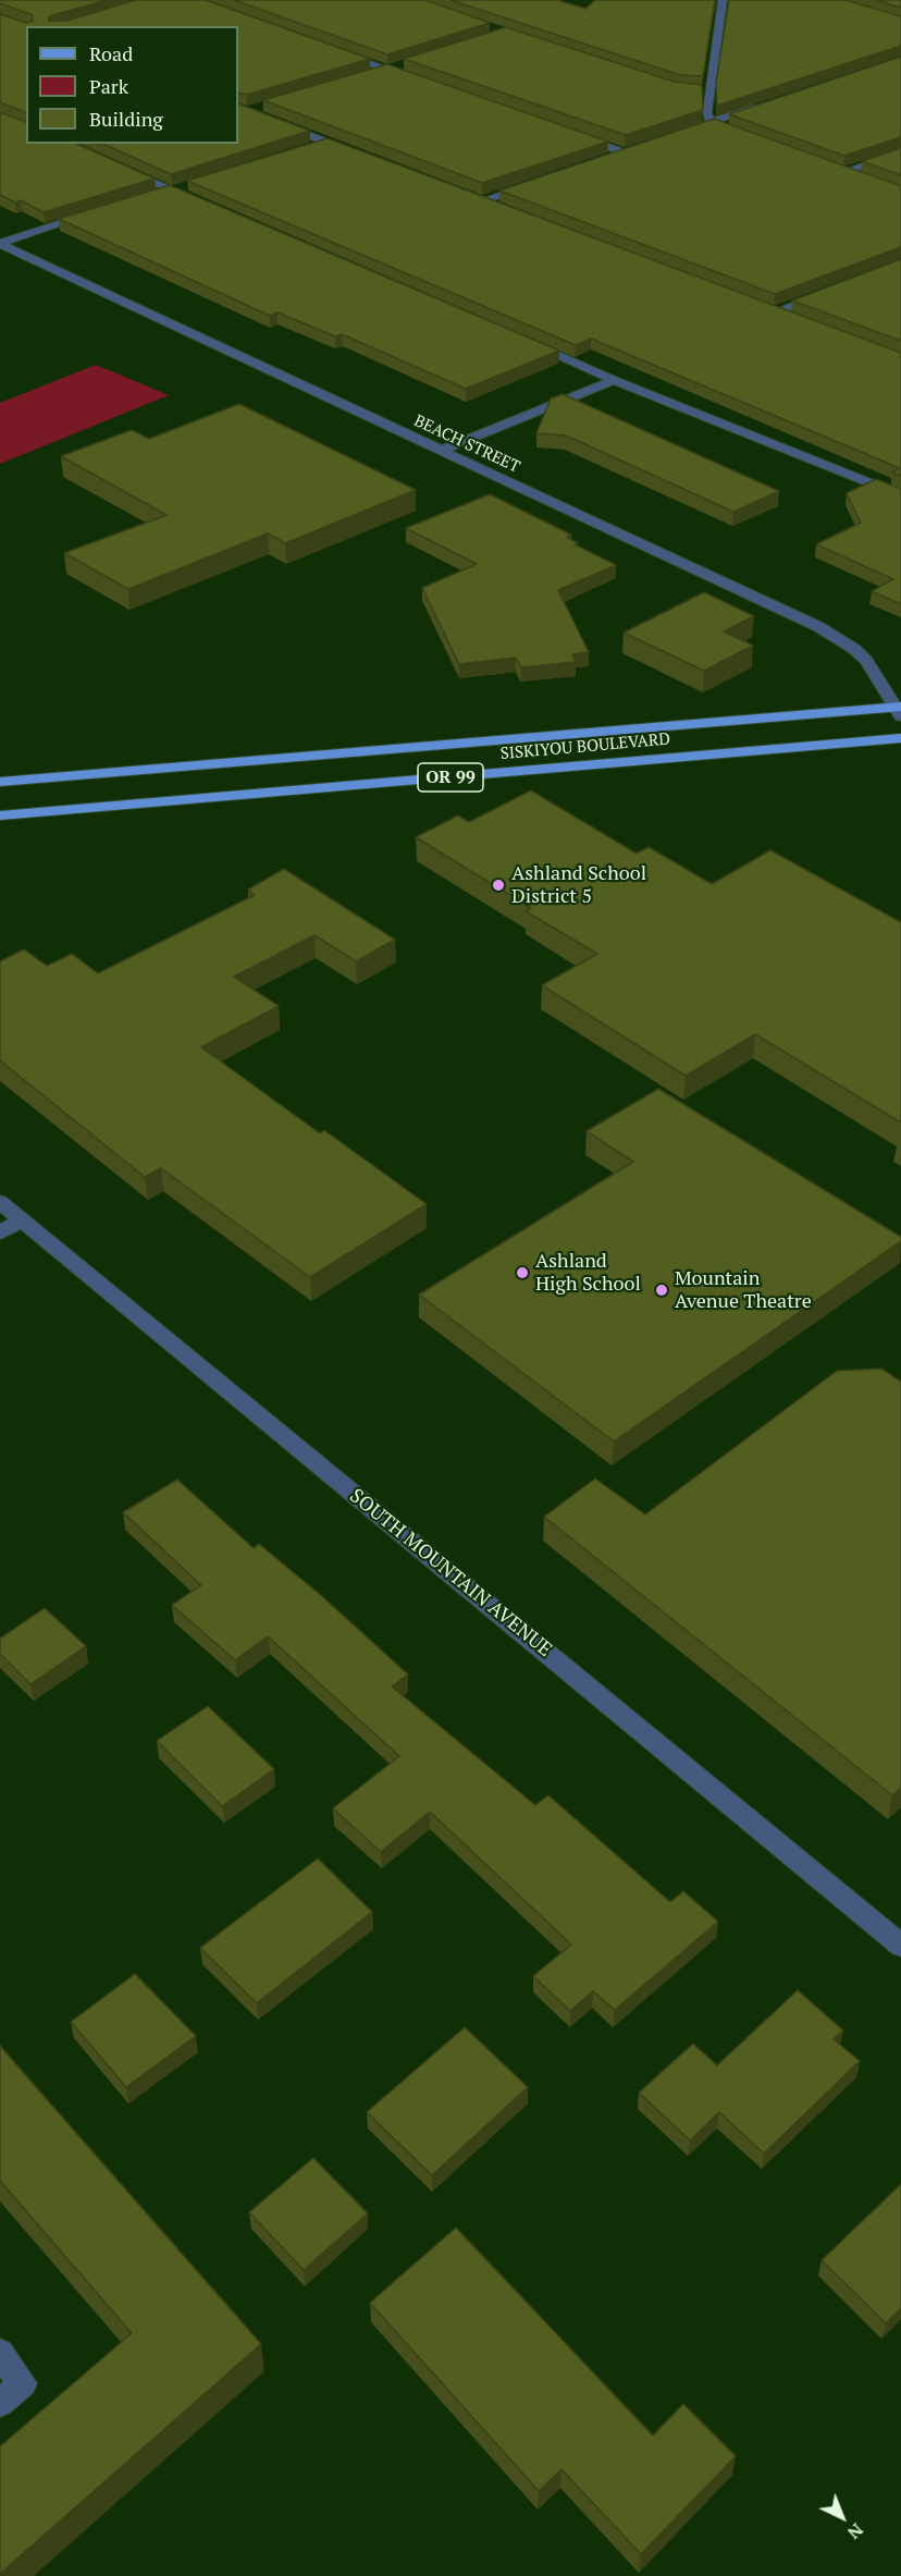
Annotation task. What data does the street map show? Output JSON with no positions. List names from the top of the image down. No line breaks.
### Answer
{"streets":{"main road":["SISKIYOU BOULEVARD","OR 99"],"street":["BEACH STREET","SOUTH MOUNTAIN AVENUE"]},"crossings":[["BEACH STREET","SISKIYOU BOULEVARD"]],"places":["Ashland School District 5","Ashland High School","Mountain Avenue Theatre"],"legend":["Road","Park","Building"],"north":"bottom right"}
